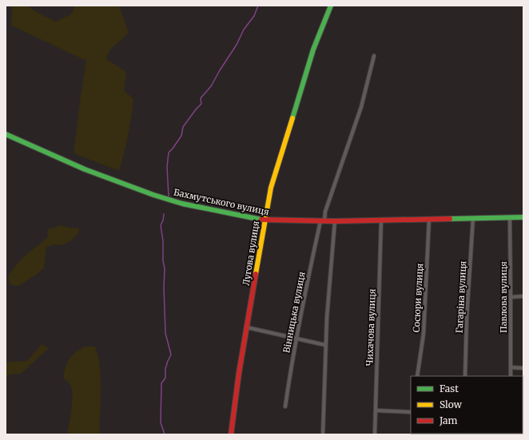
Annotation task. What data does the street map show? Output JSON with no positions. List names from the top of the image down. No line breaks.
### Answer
{"streets":{"main road":["Бахмутського вулиця","Лугова вулиця"],"street":["Гагаріна вулиця","Павлова вулиця","Сосюри вулиця","Вінницька вулиця","Чихачова вулиця"]},"crossings":[["Бахмутського вулиця","Лугова вулиця"],["Бахмутського вулиця","Гагаріна вулиця"],["Бахмутського вулиця","Павлова вулиця"],["Бахмутського вулиця","Сосюри вулиця"],["Бахмутського вулиця","Вінницька вулиця"],["Бахмутського вулиця","Чихачова вулиця"]],"legend":["Fast","Slow","Jam"]}
